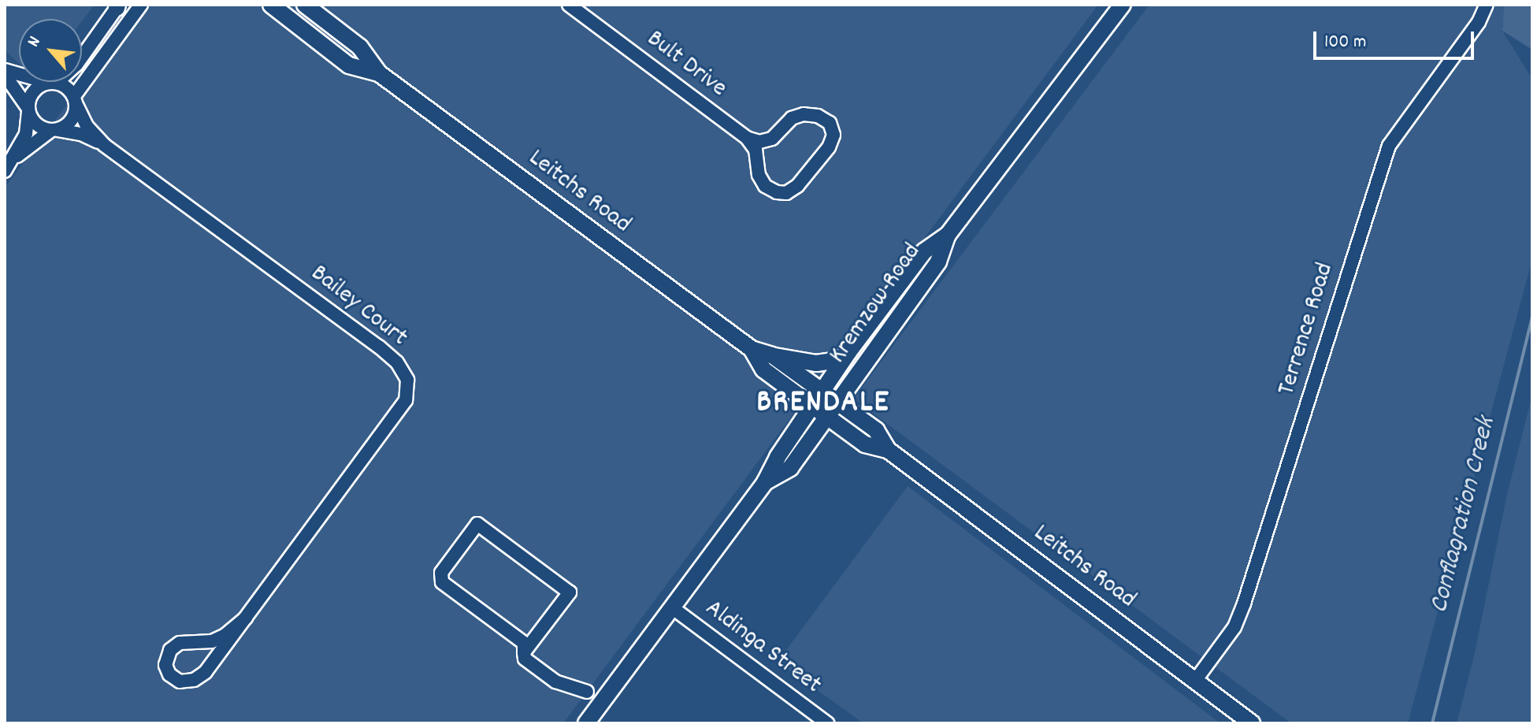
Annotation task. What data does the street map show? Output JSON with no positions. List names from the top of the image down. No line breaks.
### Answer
{"streets":{"street":["Bult Drive","Leitchs Road","Kremzow Road","Bailey Court","Terrence Road","Aldinga Street"]},"crossings":[["Leitchs Road","Kremzow Road"],["Leitchs Road","Terrence Road"],["Kremzow Road","Aldinga Street"]],"districts":["BRENDALE"],"water":["Conflagration Creek"],"scale_bar":"100 m","north":"top left"}
